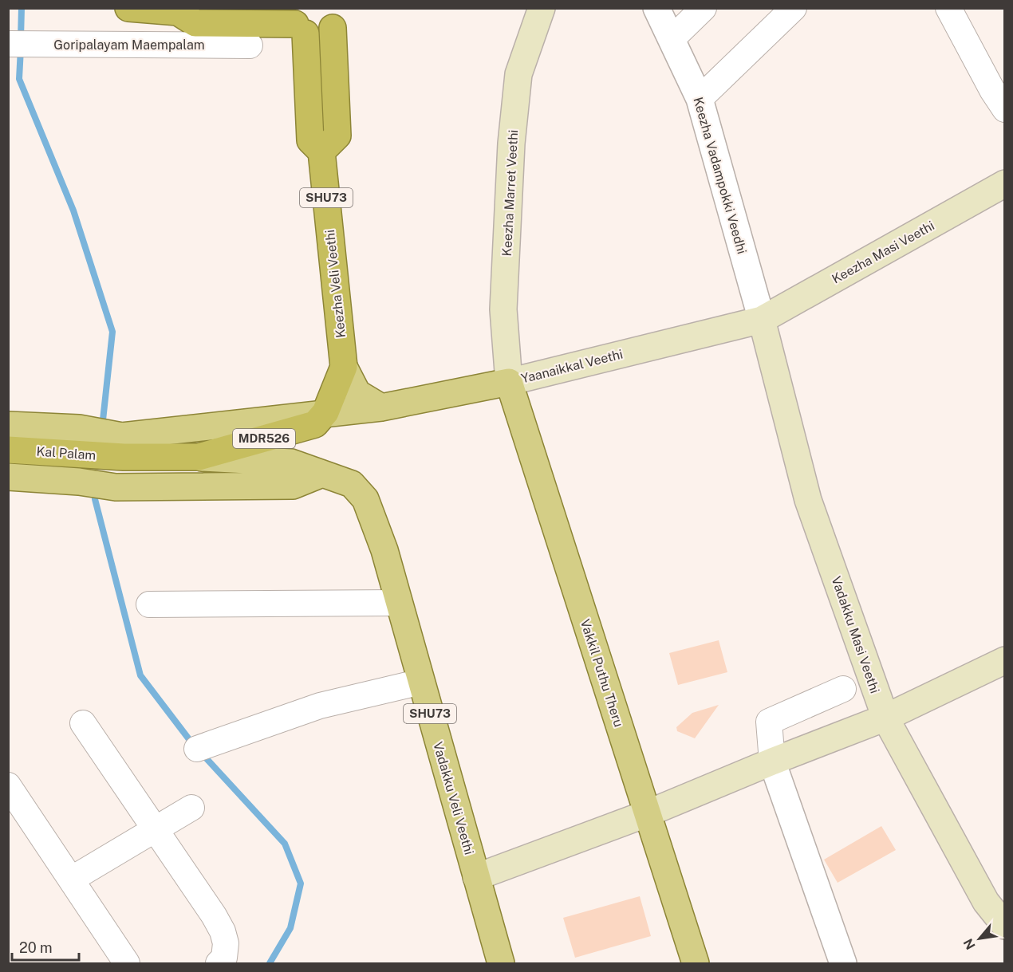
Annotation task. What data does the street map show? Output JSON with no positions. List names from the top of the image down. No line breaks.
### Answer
{"streets":{"highway":["SHU73","Keezha Veli Veethi","MDR526","Kal Palam"],"main road":["Keezha Marret Veethi","Keezha Masi Veethi","Yaanaikkal Veethi","Vadakku Masi Veethi","Vakkil Puthu Theru","Vadakku Veli Veethi"],"street":["Goripalayam Maempalam","Keezha Vadampokki Veedhi"]},"crossings":[["Keezha Vadampokki Veedhi","Keezha Masi Veethi"],["Keezha Vadampokki Veedhi","Yaanaikkal Veethi"],["Keezha Vadampokki Veedhi","Vadakku Masi Veethi"],["Keezha Marret Veethi","Yaanaikkal Veethi"],["Keezha Marret Veethi","Vakkil Puthu Theru"],["Keezha Masi Veethi","Yaanaikkal Veethi"],["Keezha Masi Veethi","Vadakku Masi Veethi"],["Keezha Veli Veethi","Yaanaikkal Veethi"],["Yaanaikkal Veethi","MDR526"],["Yaanaikkal Veethi","Kal Palam"],["Yaanaikkal Veethi","Vadakku Masi Veethi"],["Yaanaikkal Veethi","Vakkil Puthu Theru"],["MDR526","Kal Palam"],["MDR526","Vadakku Veli Veethi"]],"scale_bar":"20 m","north":"bottom left"}
